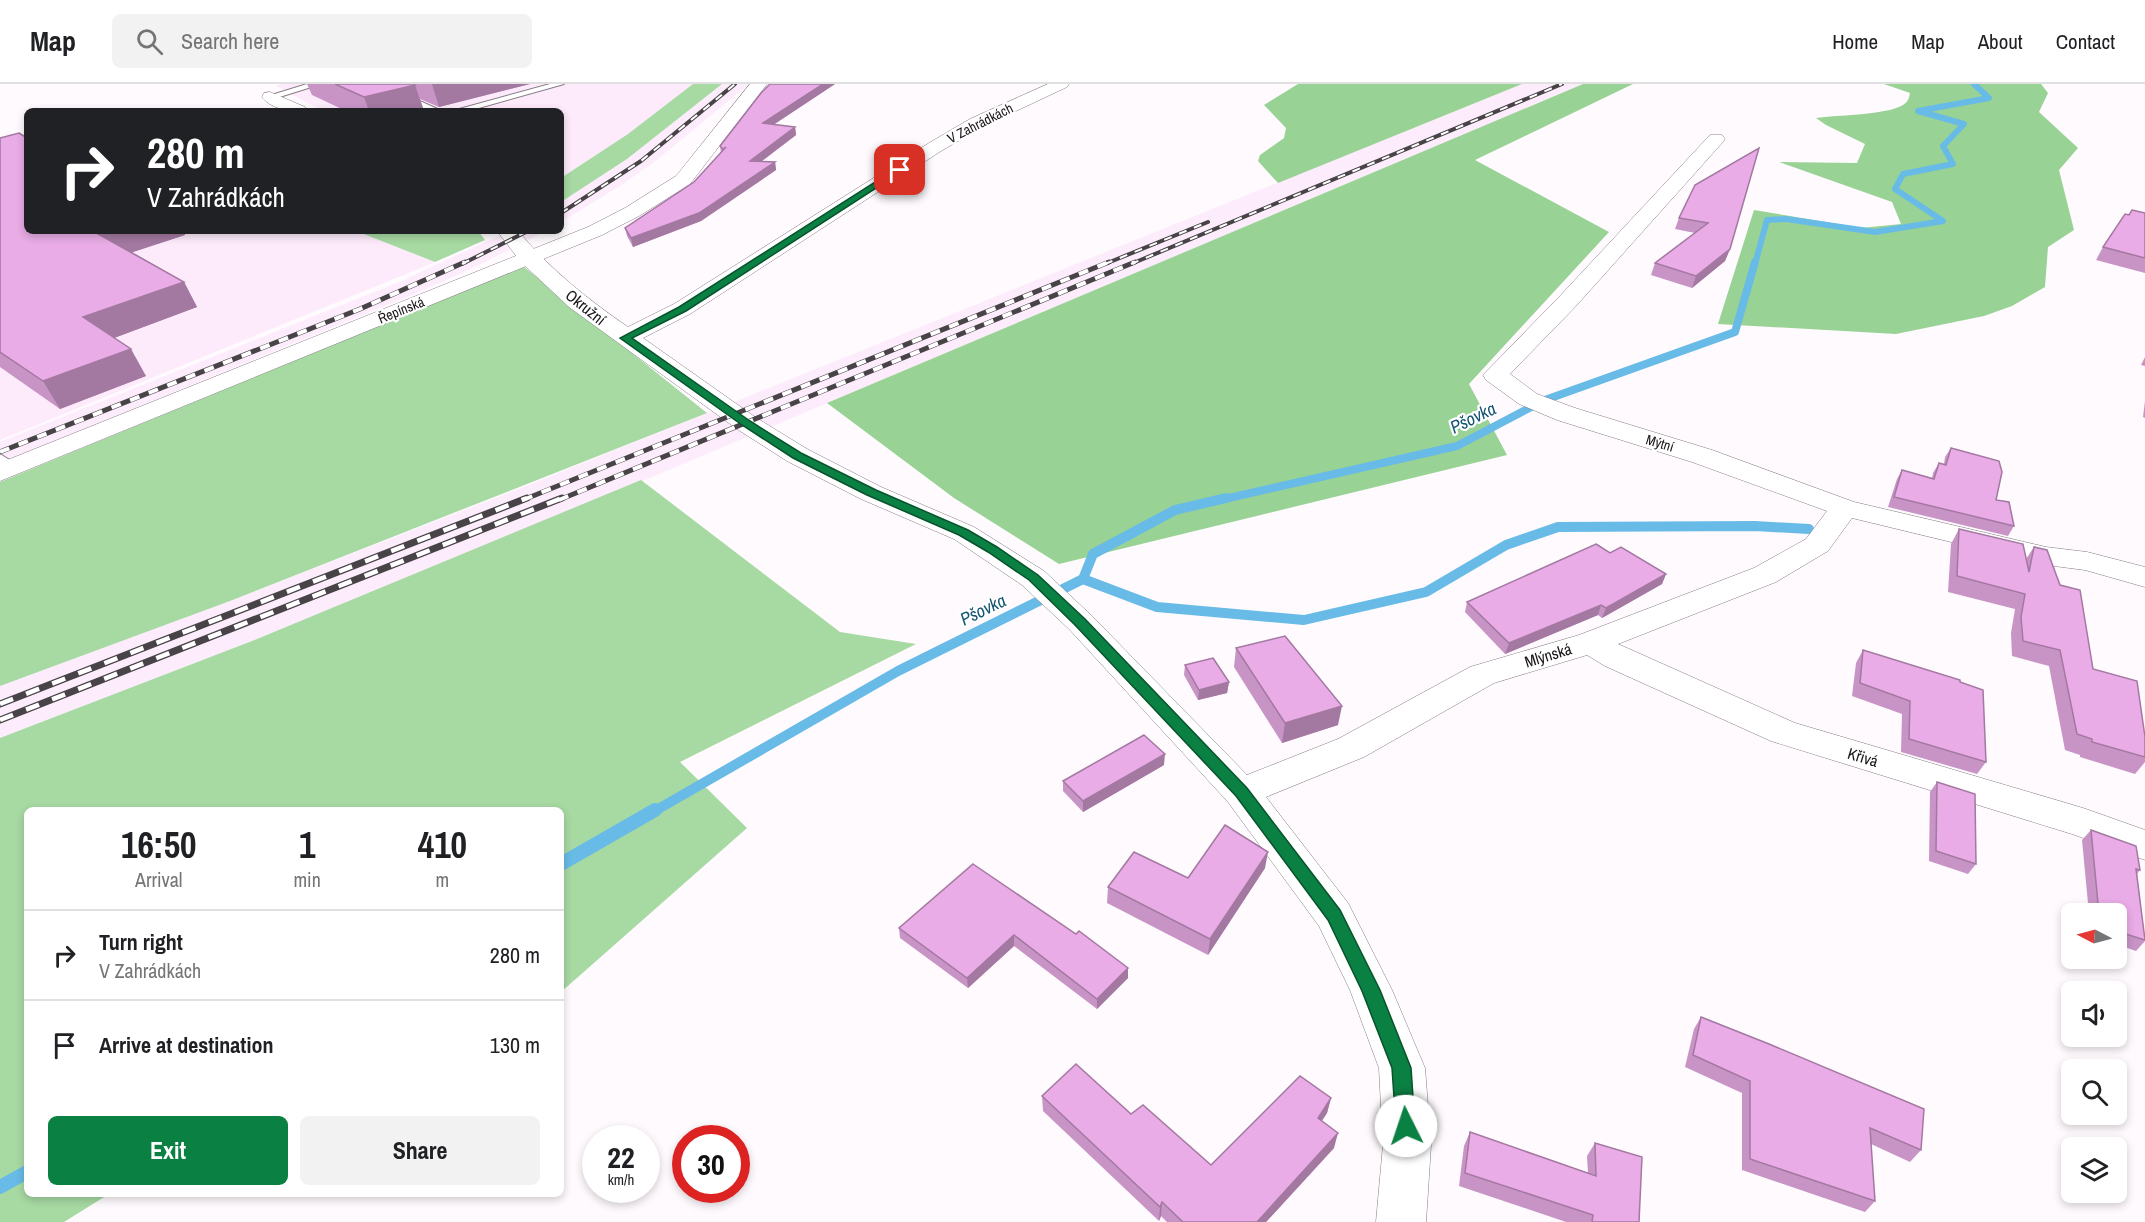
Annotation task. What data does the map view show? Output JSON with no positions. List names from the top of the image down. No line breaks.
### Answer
{"streets":{"street":["V Zahrádkách","Okružní","Řepínská","Mýtní","Mlýnská","Křivá"]},"crossings":[["V Zahrádkách","Okružní"],["Okružní","Řepínská"],["Okružní","Mlýnská"],["Mýtní","Mlýnská"],["Mlýnská","Křivá"]],"water":["Pšovka"],"north":"left","page":{"header":"Map","search":"Search here","nav":["Home","Map","About","Contact"],"turn":["280 m","V Zahrádkách"],"eta":["16:50","Arrival","1","min","410","m"],"list":[{"name":"Turn right","note":"V Zahrádkách","value":"280 m"},{"name":"Arrive at destination","value":"130 m"}],"buttons":["Exit","Share"],"speed":"22 km/h","limit":"30"}}
